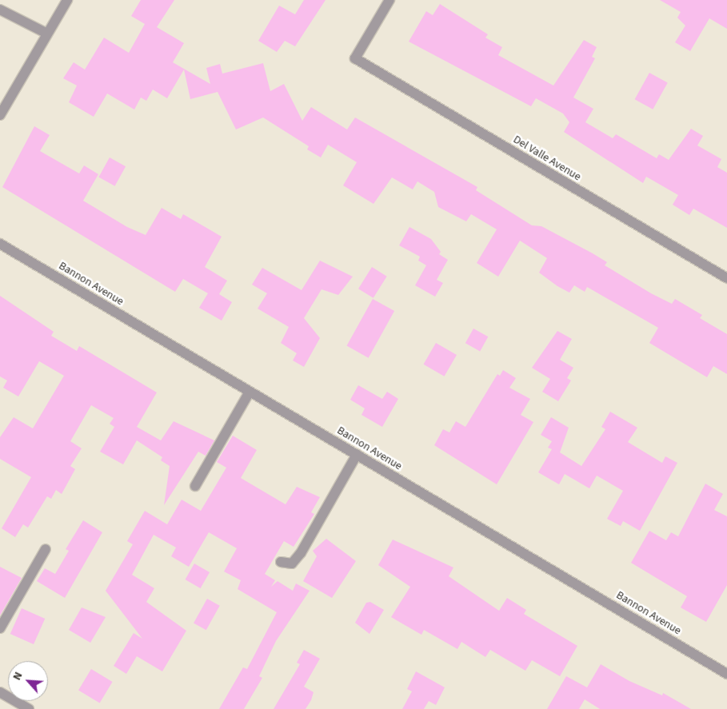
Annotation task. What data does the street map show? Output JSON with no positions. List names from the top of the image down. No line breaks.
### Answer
{"streets":{"street":["Del Valle Avenue","Bannon Avenue"]},"north":"top left"}
